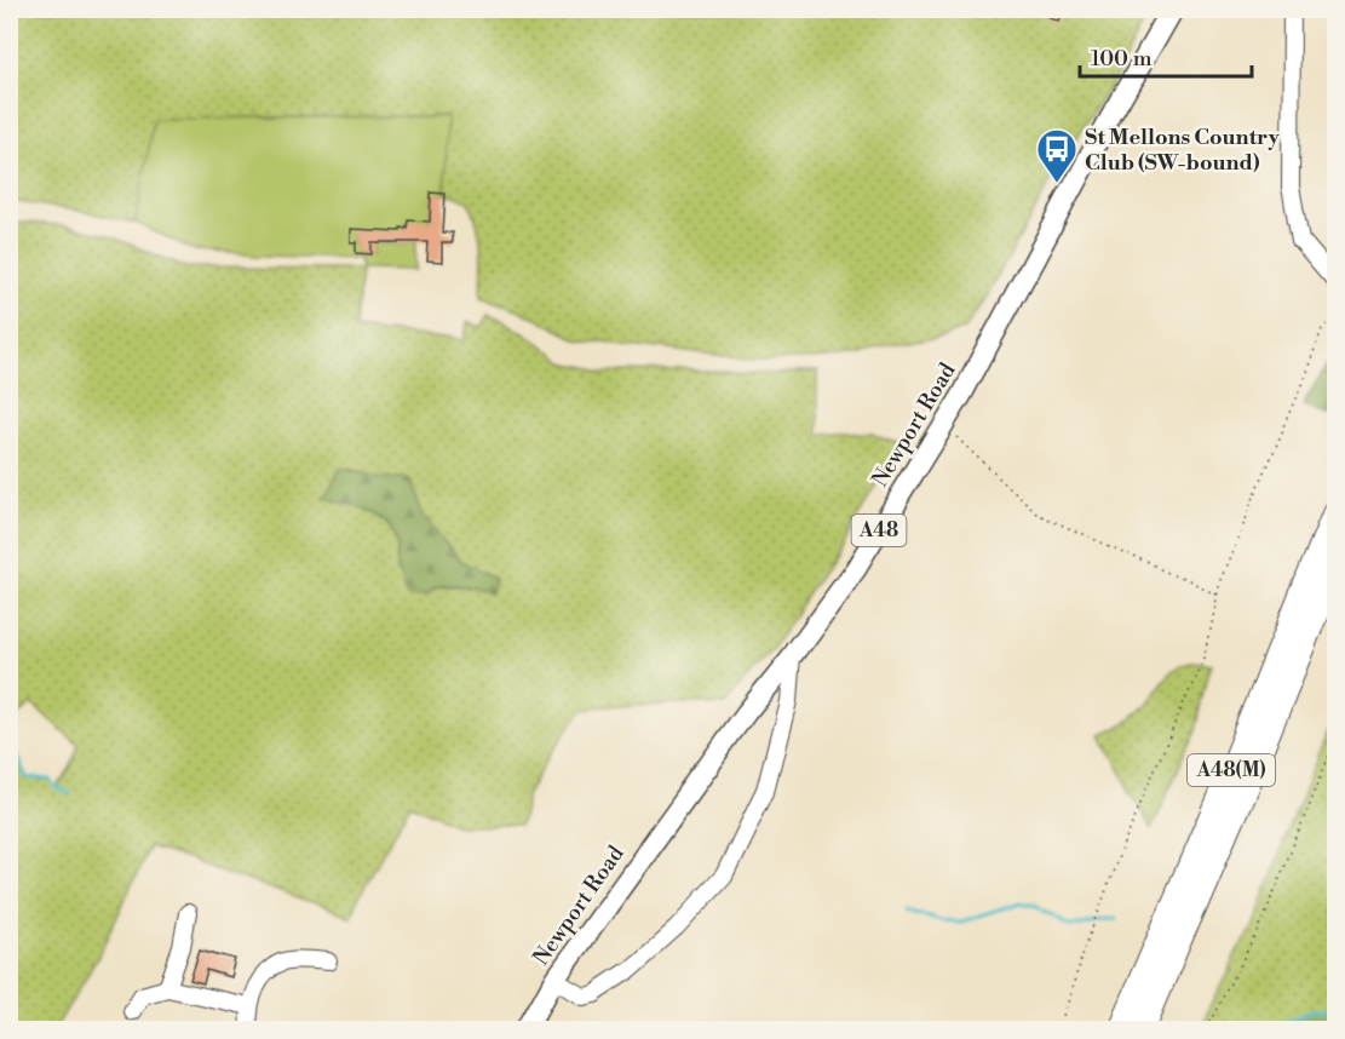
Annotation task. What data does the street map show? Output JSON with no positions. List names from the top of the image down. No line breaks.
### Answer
{"streets":{"highway":["A48(M)"],"main road":["Newport Road","A48"]},"places":{"bus stop":["St Mellons Country Club (SW-bound)"]},"scale_bar":"100 m"}
